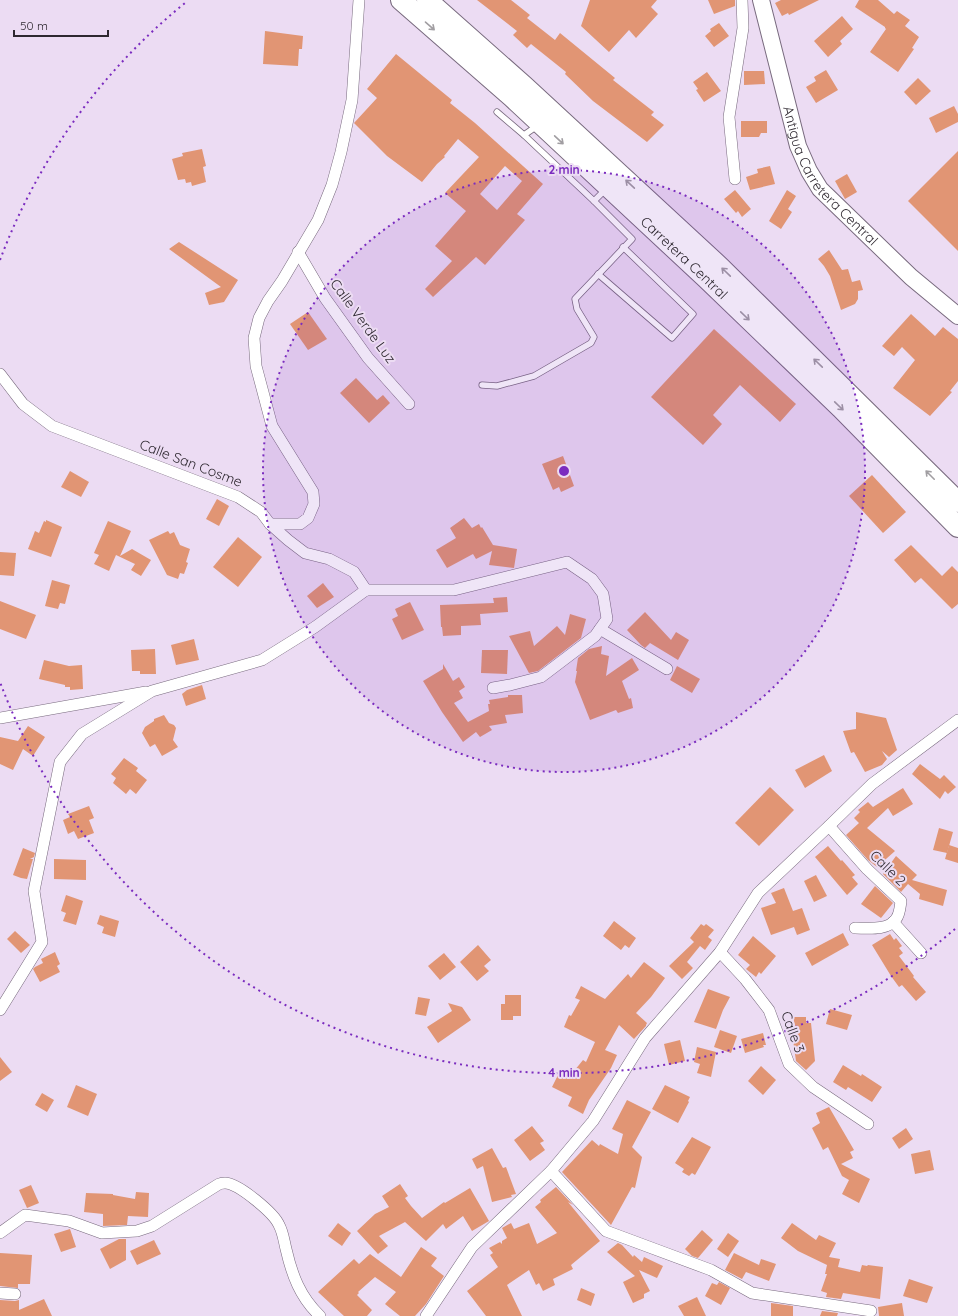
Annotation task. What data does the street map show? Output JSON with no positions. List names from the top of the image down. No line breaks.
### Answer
{"streets":{"highway":["Carretera Central"],"street":["Antigua Carretera Central","Calle Verde Luz","Calle San Cosme","Calle 2","Calle 3"]},"scale_bar":"50 m","rings":["2 min","4 min"]}
